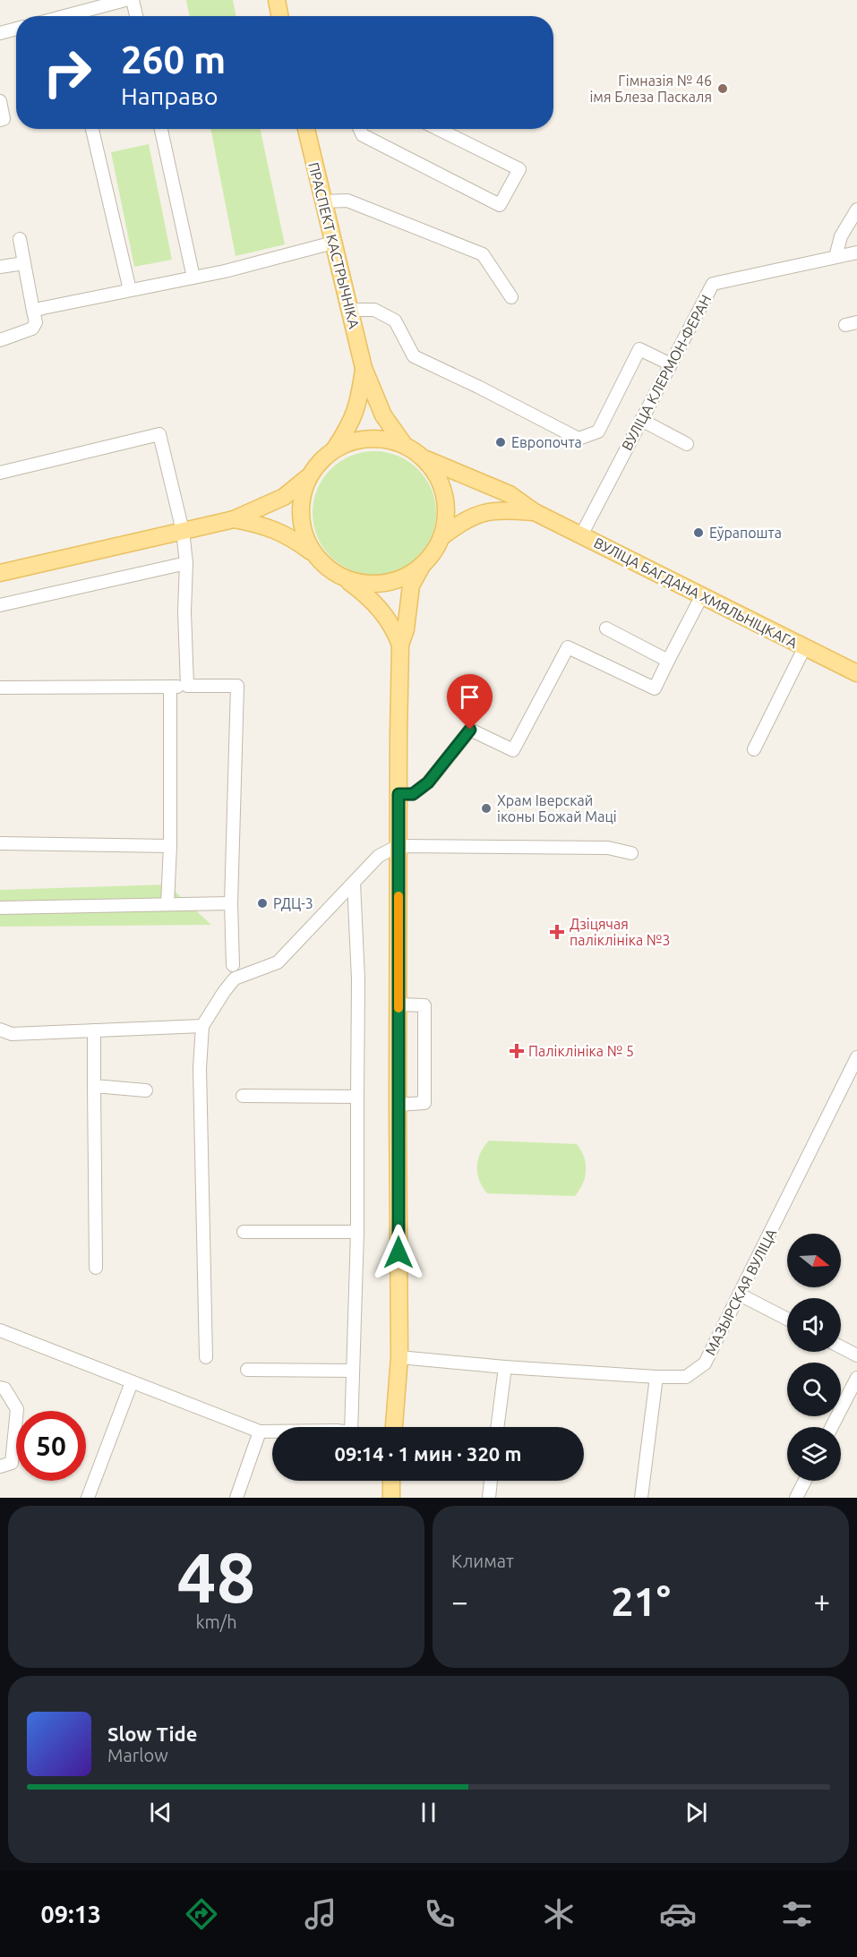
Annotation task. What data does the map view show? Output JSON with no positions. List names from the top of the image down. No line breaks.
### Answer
{"streets":{"main road":["ПРАСПЕКТ КАСТРЫЧНІКА","ВУЛІЦА БАГДАНА ХМЯЛЬНІЦКАГА"],"street":["ВУЛІЦА КЛЕРМОН-ФЕРАН","МАЗЫРСКАЯ ВУЛІЦА"]},"crossings":[["ПРАСПЕКТ КАСТРЫЧНІКА","ВУЛІЦА БАГДАНА ХМЯЛЬНІЦКАГА"],["ВУЛІЦА КЛЕРМОН-ФЕРАН","ВУЛІЦА БАГДАНА ХМЯЛЬНІЦКАГА"]],"places":{"other":["Гімназія № 46 імя Блеза Паскаля","Европочта","Еўрапошта","Храм Іверскай іконы Божай Маці","РДЦ-3"],"health":["Дзіцячая паліклініка №3","Паліклініка № 5"]},"north":"right","page":{"turn":["260 m","Направо"],"limit":"50","trip":"09:14 · 1 мин · 320 m","tile":[["48","km/h"],"Климат"],"heat":["−","21°","+"],"song":["Slow Tide","Marlow"],"tabs":"09:13"}}
